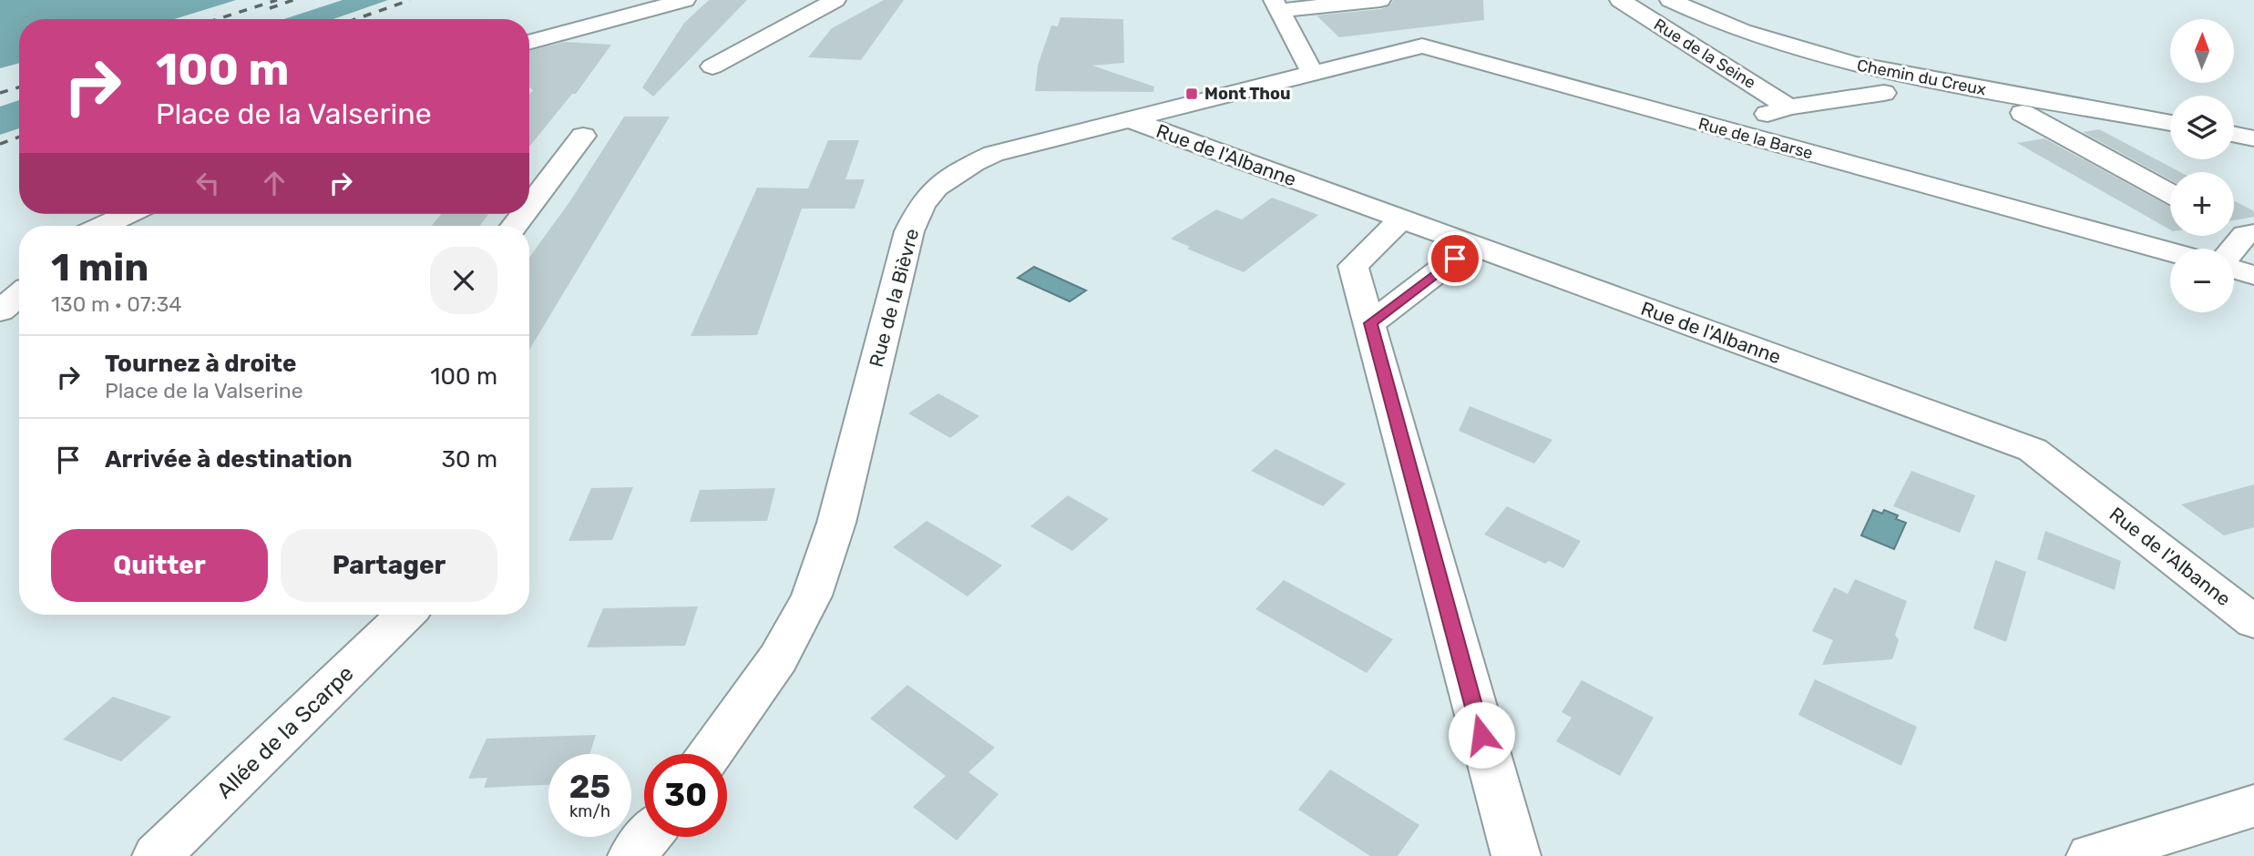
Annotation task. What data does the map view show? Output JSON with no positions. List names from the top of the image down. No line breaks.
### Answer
{"streets":{"street":["Rue de la Seine","Chemin du Creux","Rue de la Barse","Rue de l'Albanne","Rue de la Bièvre","Allée de la Scarpe"]},"crossings":[["Rue de la Seine","Rue de la Barse"],["Rue de la Barse","Rue de la Bièvre"],["Rue de l'Albanne","Rue de la Bièvre"]],"places":{"transit":["Mont Thou"]},"north":"top","page":{"map_buttons":["+","−"],"turn":["100 m","Place de la Valserine"],"heading":["1 min","130 m · 07:34"],"list":[{"name":"Tournez à droite","note":"Place de la Valserine","value":"100 m"},{"name":"Arrivée à destination","value":"30 m"}],"buttons":["Quitter","Partager"],"speed":"25 km/h","limit":"30"}}
